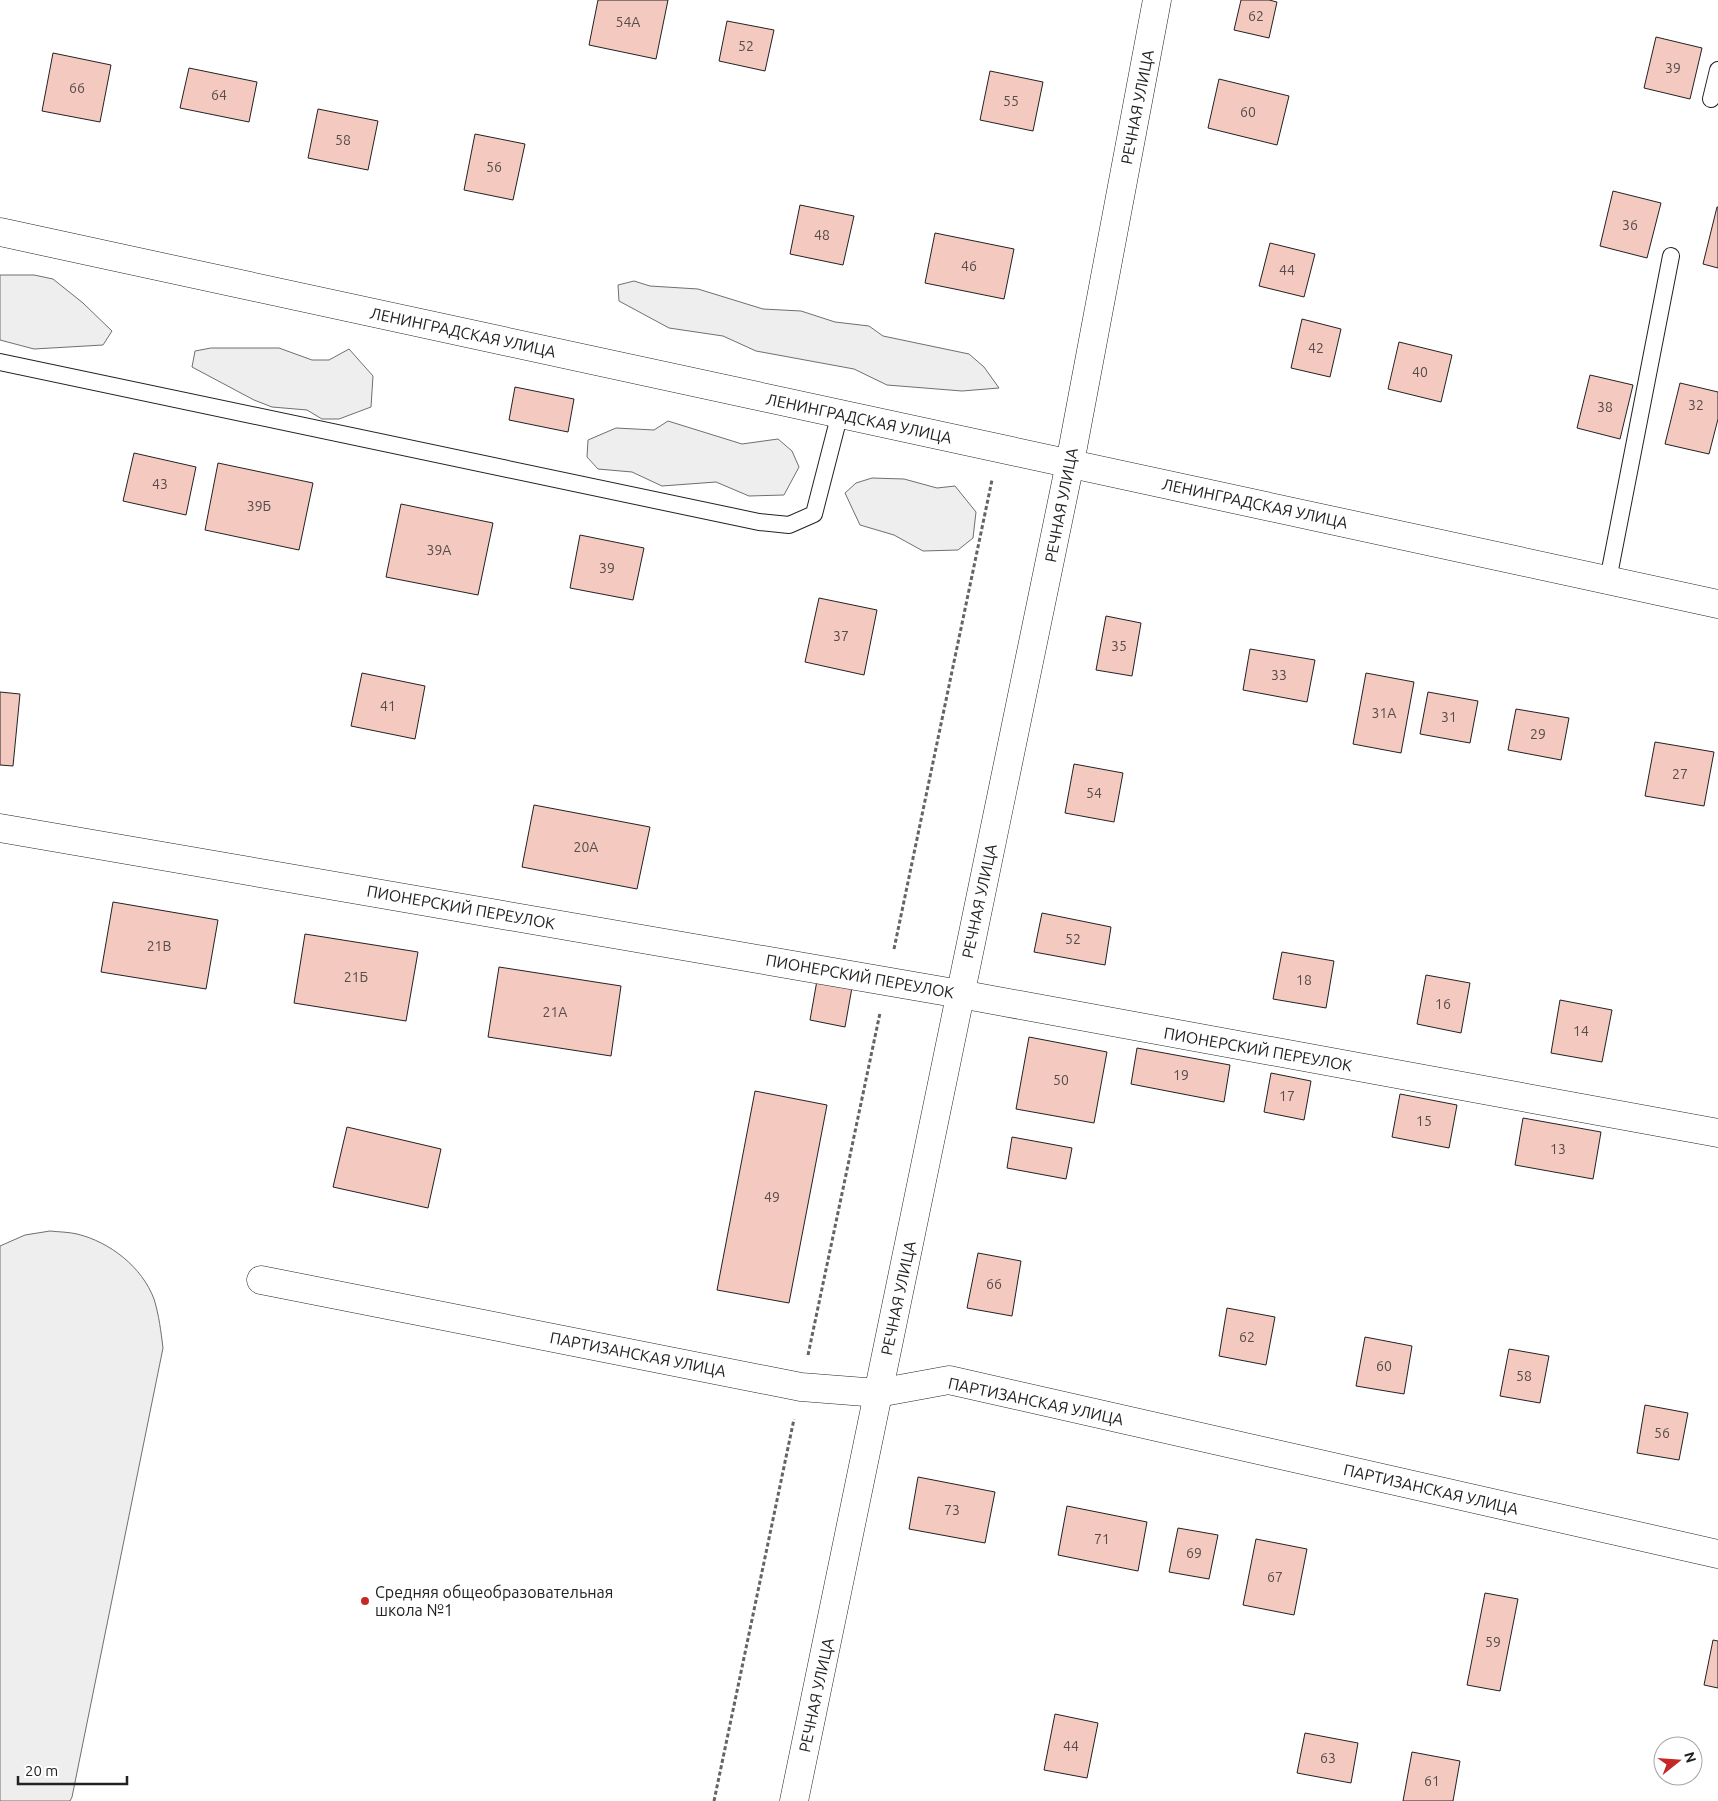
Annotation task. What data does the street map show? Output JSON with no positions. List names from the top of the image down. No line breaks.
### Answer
{"streets":{"street":["РЕЧНАЯ УЛИЦА","ЛЕНИНГРАДСКАЯ УЛИЦА","ПИОНЕРСКИЙ ПЕРЕУЛОК","ПАРТИЗАНСКАЯ УЛИЦА"]},"crossings":[["РЕЧНАЯ УЛИЦА","ЛЕНИНГРАДСКАЯ УЛИЦА"],["РЕЧНАЯ УЛИЦА","ПИОНЕРСКИЙ ПЕРЕУЛОК"],["РЕЧНАЯ УЛИЦА","ПАРТИЗАНСКАЯ УЛИЦА"]],"places":["Средняя общеобразовательная школа №1"],"house_numbers":["62","54А","52","39","66","64","55","60","58","56","36","48","46","44","42","40","32","38","43","39Б","39А","39","37","35","33","41","31А","31","29","27","54","20А","52","21В","21Б","18","16","21А","14","19","50","17","15","13","49","66","62","60","58","56","73","71","69","67","59","44","63","61"],"scale_bar":"20 m","north":"right"}
